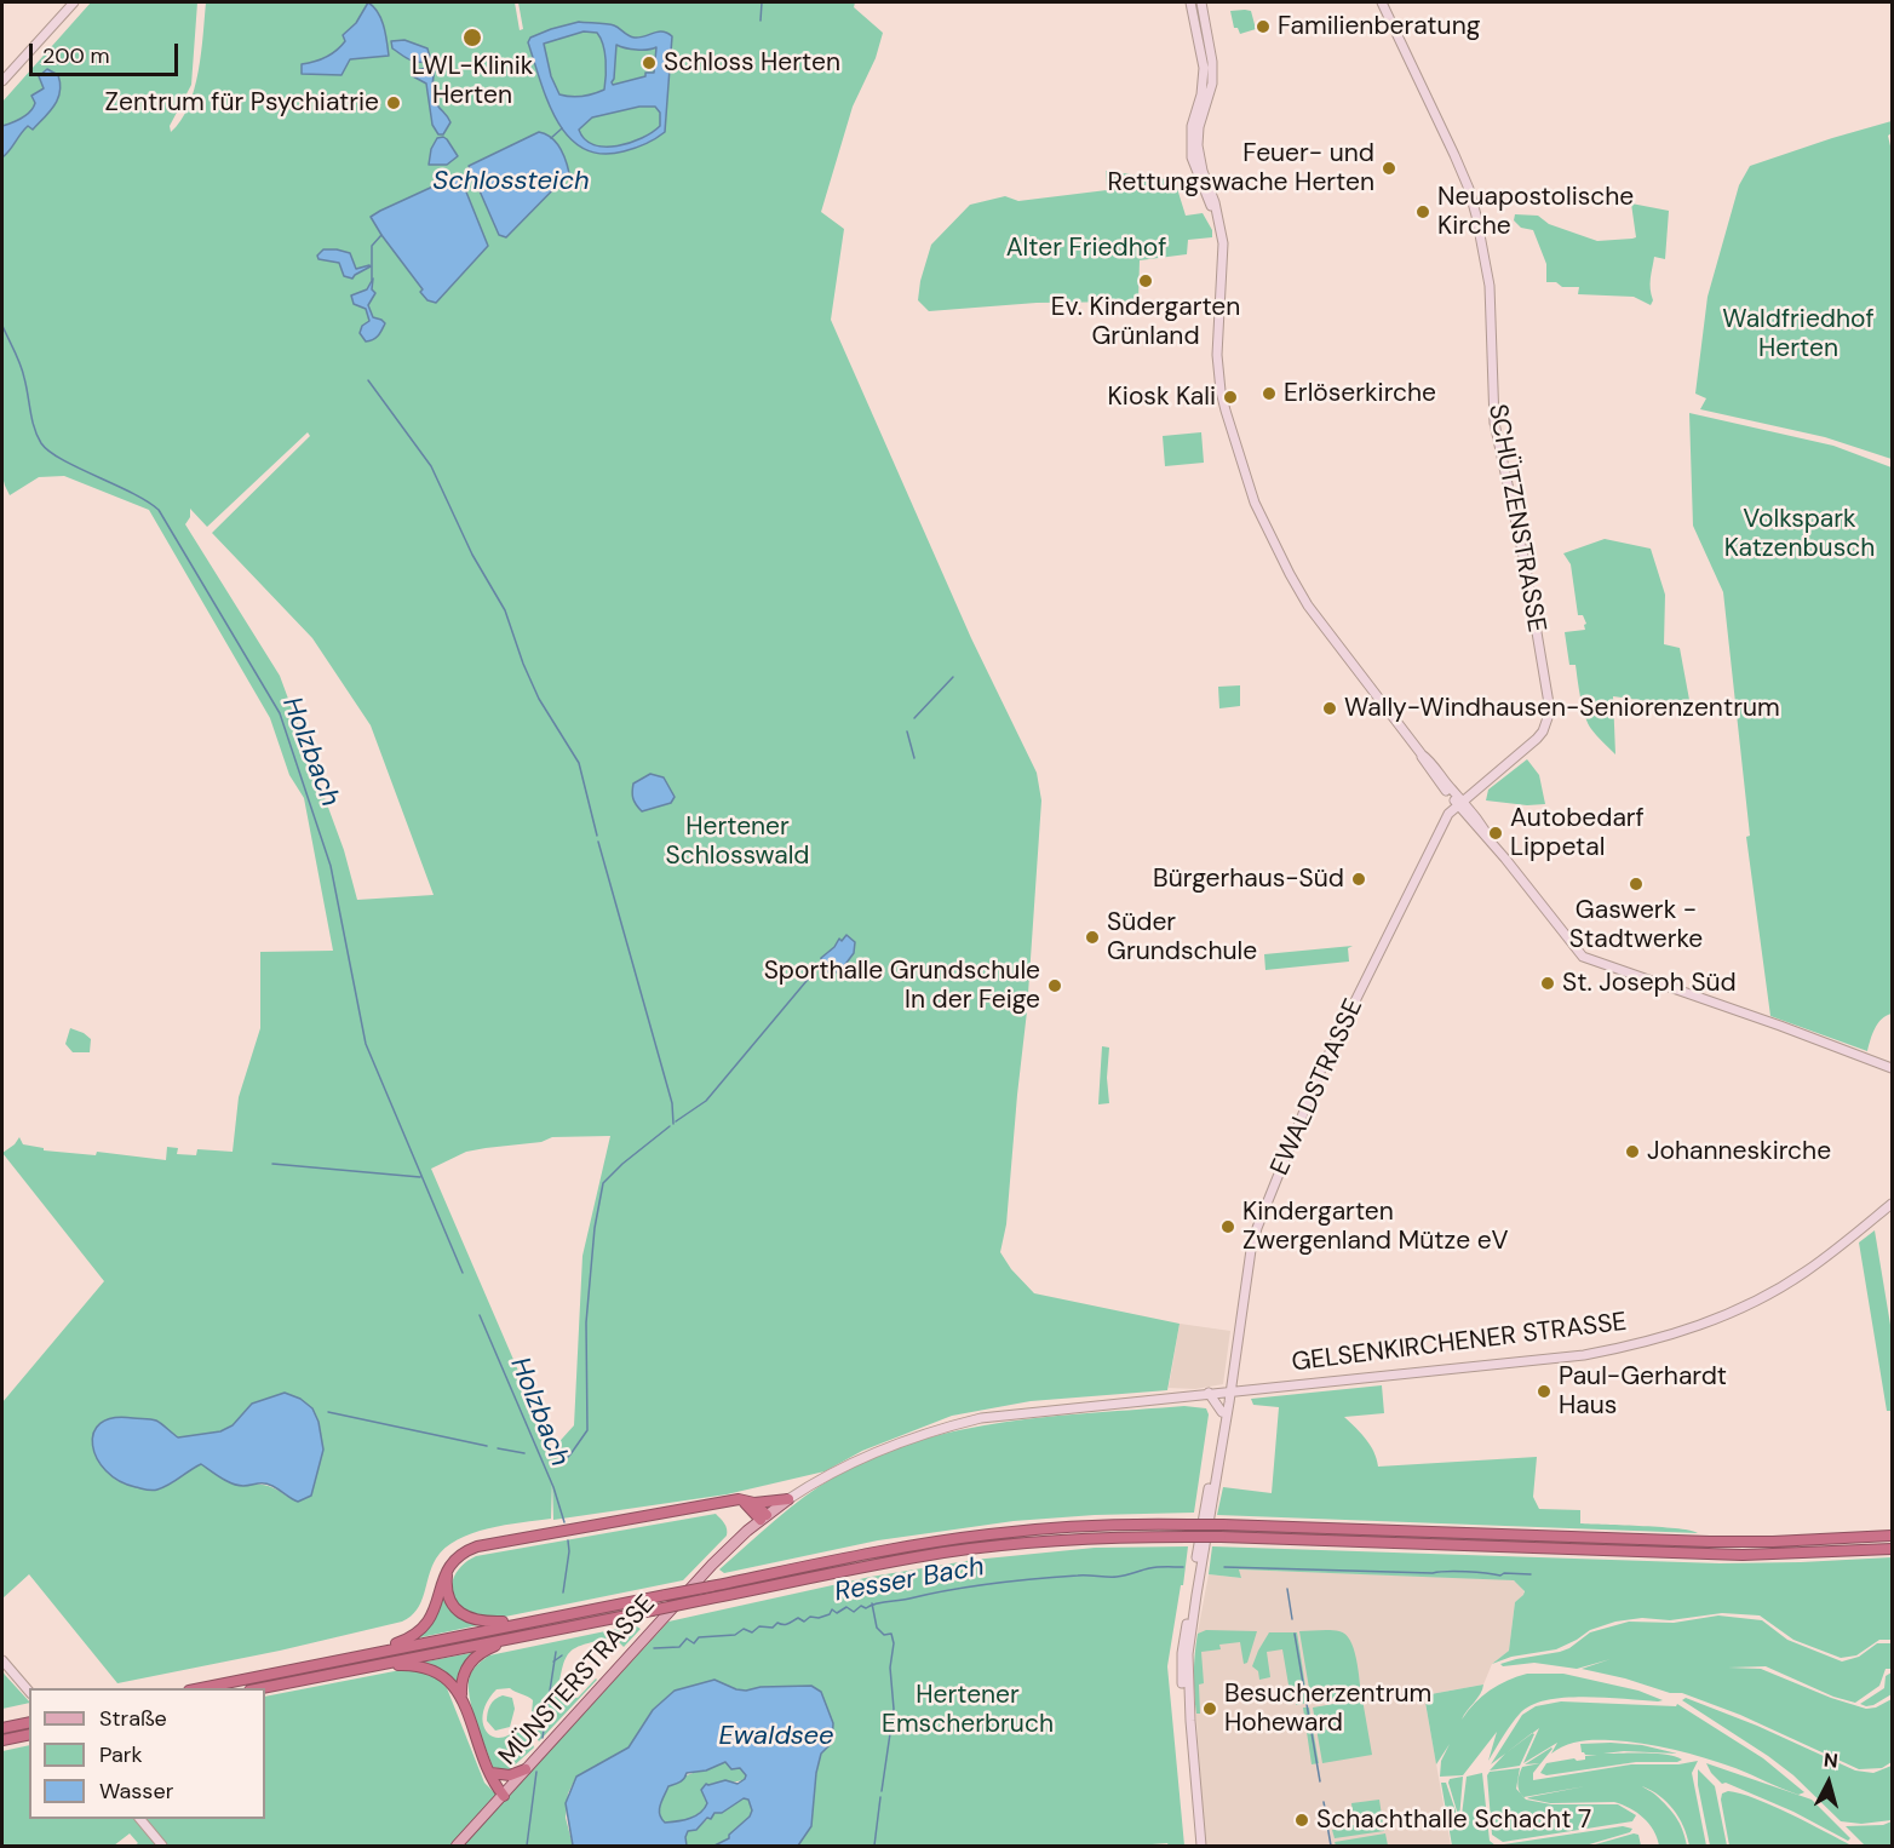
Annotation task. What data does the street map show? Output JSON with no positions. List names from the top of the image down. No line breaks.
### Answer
{"streets":{"main road":["SCHÜTZENSTRASSE","EWALDSTRASSE","GELSENKIRCHENER STRASSE","MÜNSTERSTRASSE"]},"crossings":[["SCHÜTZENSTRASSE","EWALDSTRASSE"],["EWALDSTRASSE","GELSENKIRCHENER STRASSE"],["GELSENKIRCHENER STRASSE","MÜNSTERSTRASSE"]],"water":["Schlossteich","Holzbach","Resser Bach","Ewaldsee"],"parks":["Alter Friedhof","Waldfriedhof Herten","Volkspark Katzenbusch","Hertener Schlosswald","Hertener Emscherbruch"],"places":["Familienberatung","LWL-Klinik Herten","Schloss Herten","Zentrum für Psychiatrie","Feuer- und Rettungswache Herten","Neuapostolische Kirche","Ev. Kindergarten Grünland","Erlöserkirche","Kiosk Kali","Wally-Windhausen-Seniorenzentrum","Autobedarf Lippetal","Bürgerhaus-Süd","Gaswerk - Stadtwerke","Süder Grundschule","St. Joseph Süd","Sporthalle Grundschule In der Feige","Johanneskirche","Kindergarten Zwergenland Mütze eV","Paul-Gerhardt Haus","Besucherzentrum Hoheward","Schachthalle Schacht 7"],"legend":["Straße","Park","Wasser"],"scale_bar":"200 m","north":"top"}
